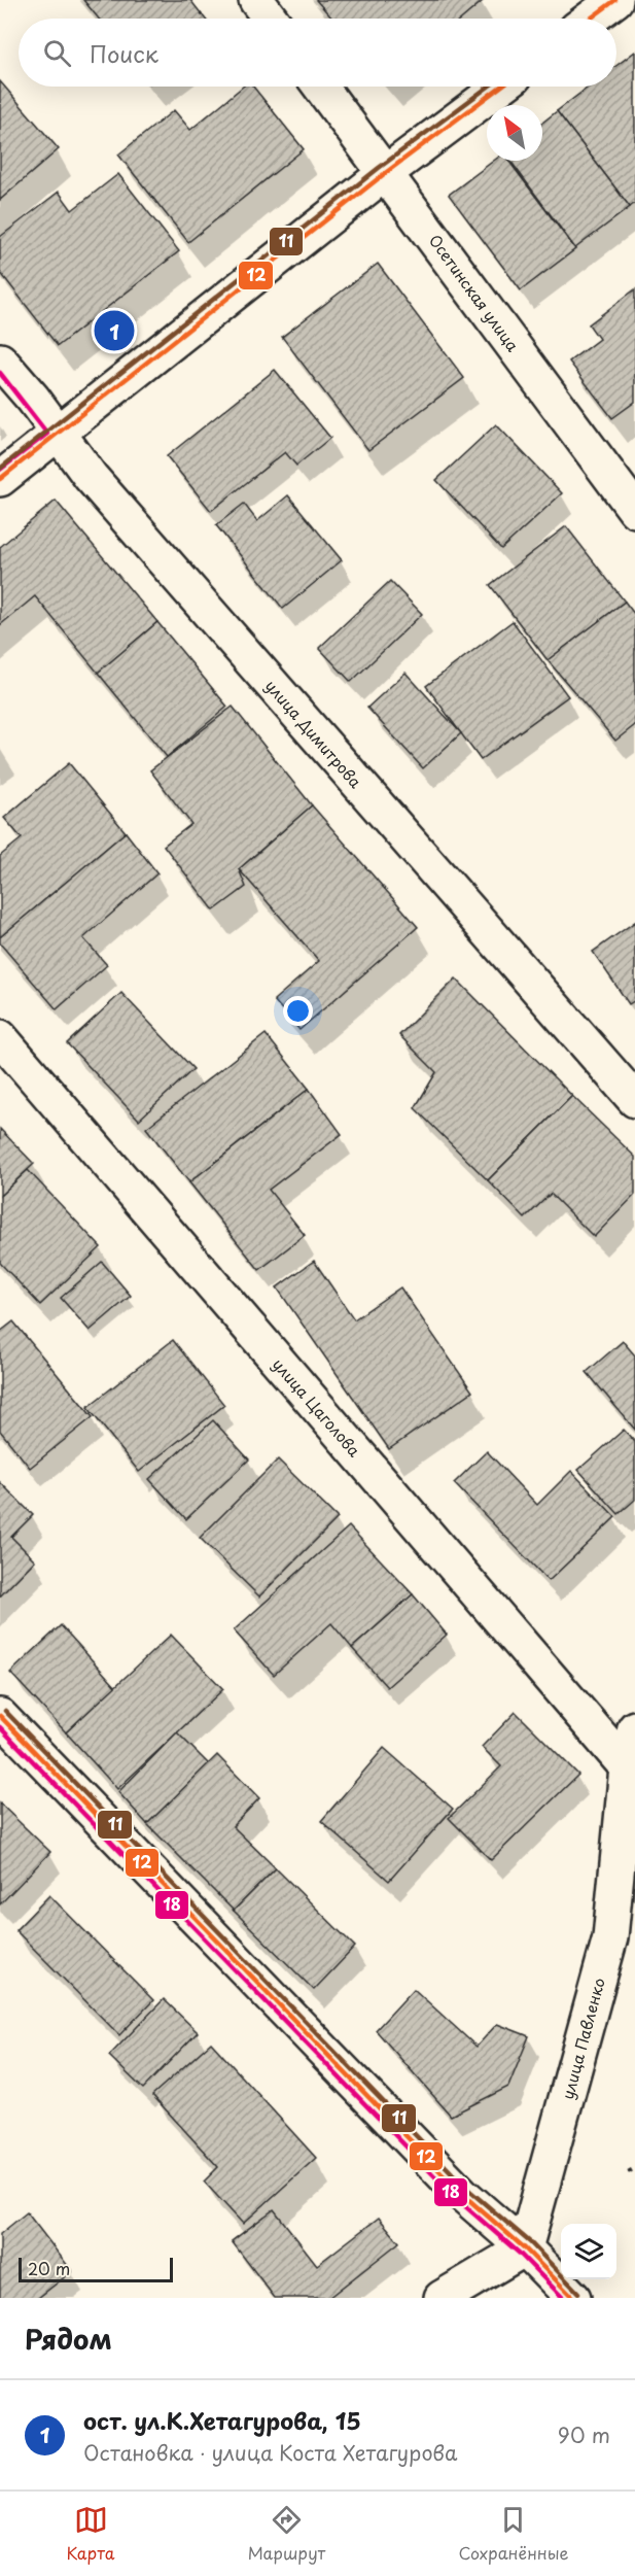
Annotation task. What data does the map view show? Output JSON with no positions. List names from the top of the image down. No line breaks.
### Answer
{"streets":{"street":["Осетинская улица","улица Димитрова","улица Цаголова","улица Павленко"]},"crossings":[["улица Цаголова","улица Павленко"]],"lines":["transit line 12","transit line 11","transit line 18"],"scale_bar":"20 m","north":"top left","page":{"search":"Поиск","pins":"1","scale":"20 m","heading":"Рядом","list":[{"mark":"1","name":"ост. ул.К.Хетагурова, 15","note":"Остановка · улица Коста Хетагурова","value":"90 m"}],"nav":["Карта","Маршрут","Сохранённые"]}}
